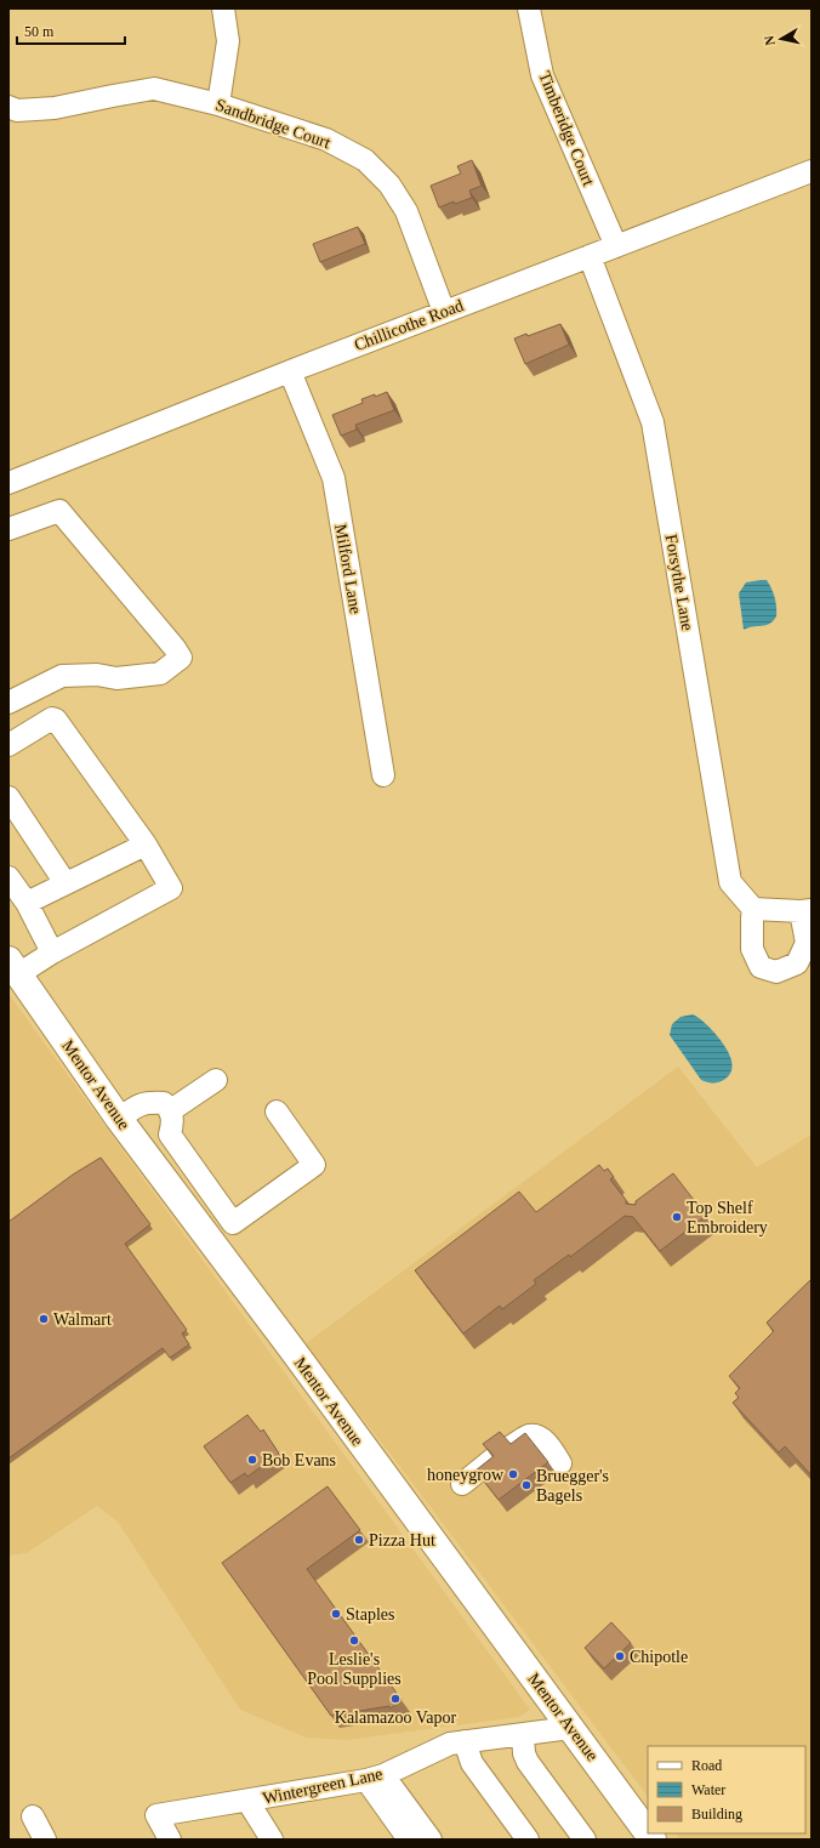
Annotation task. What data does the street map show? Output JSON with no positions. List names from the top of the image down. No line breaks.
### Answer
{"streets":{"main road":["Mentor Avenue"],"street":["Sandbridge Court","Timberidge Court","Chillicothe Road","Milford Lane","Forsythe Lane","Wintergreen Lane"]},"crossings":[["Sandbridge Court","Chillicothe Road"],["Timberidge Court","Chillicothe Road"],["Chillicothe Road","Milford Lane"],["Chillicothe Road","Forsythe Lane"],["Mentor Avenue","Wintergreen Lane"]],"places":["Top Shelf Embroidery","Walmart","Bob Evans","honeygrow","Bruegger's Bagels","Pizza Hut","Staples","Leslie's Pool Supplies","Chipotle","Kalamazoo Vapor"],"legend":["Road","Water","Building"],"scale_bar":"50 m","north":"left"}
